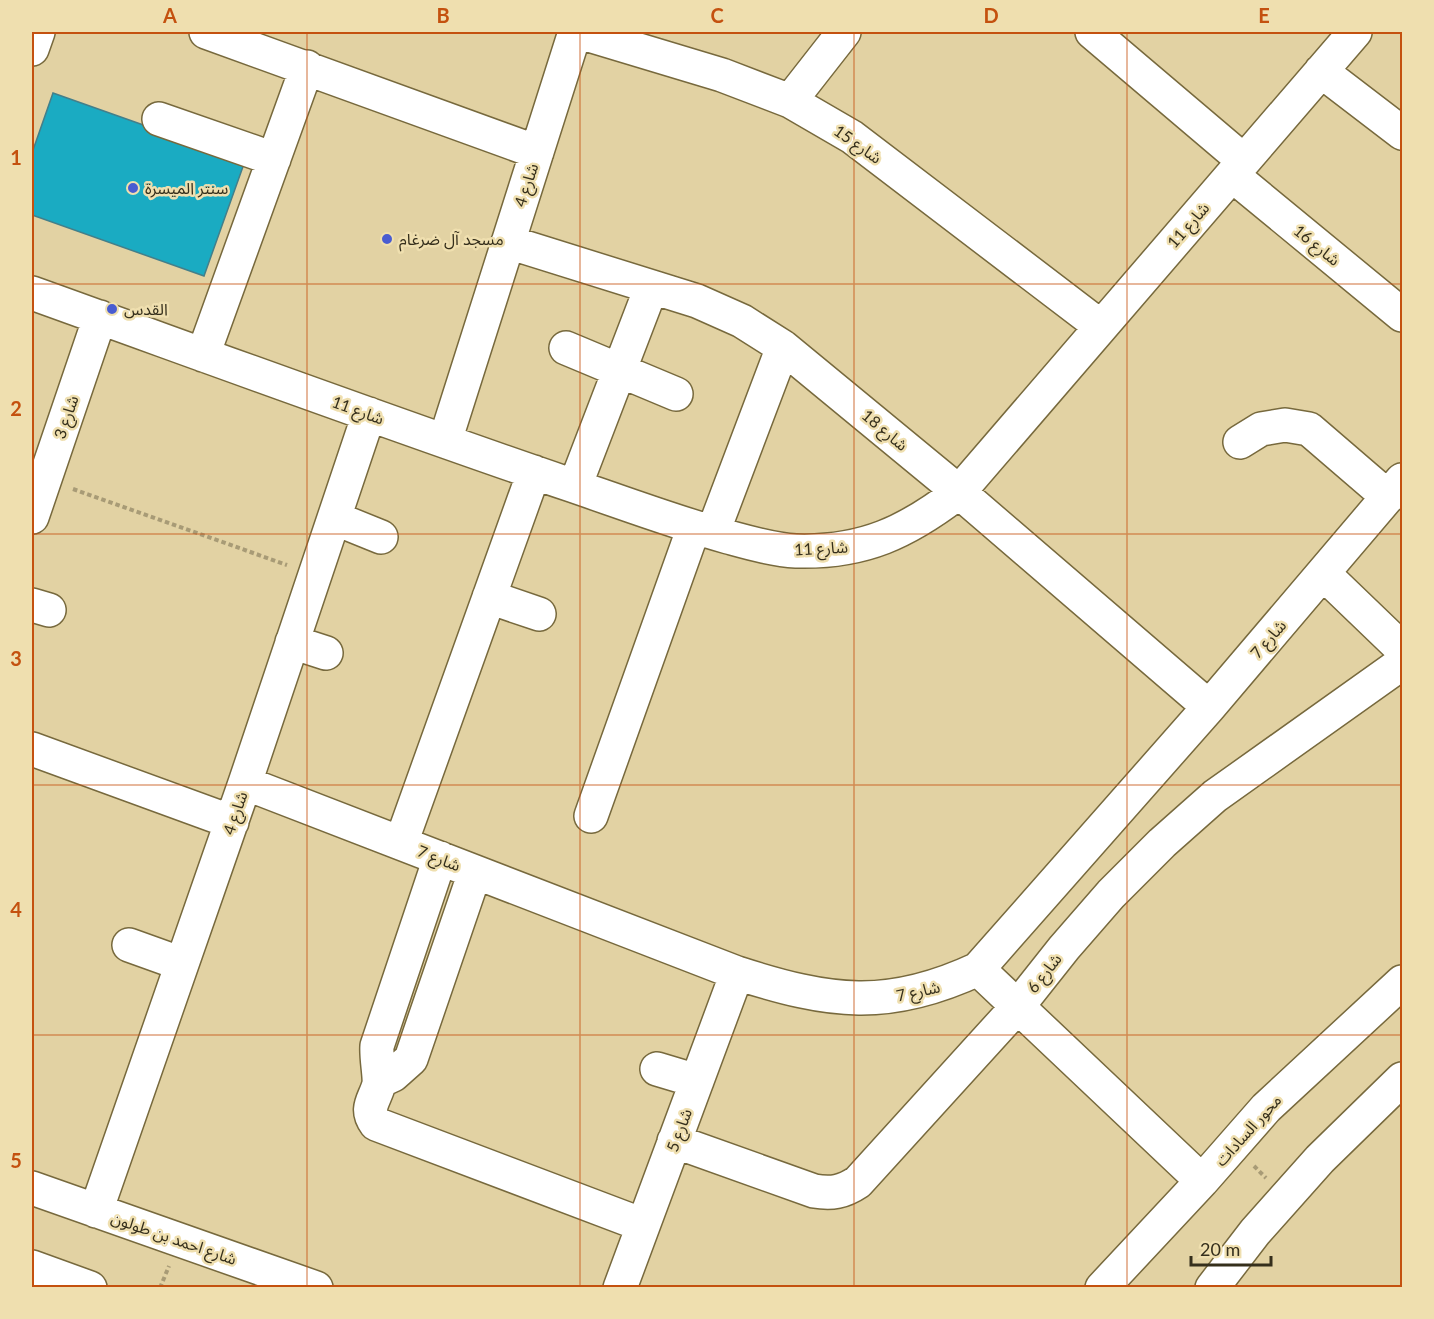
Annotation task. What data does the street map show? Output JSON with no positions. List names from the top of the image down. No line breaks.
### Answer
{"streets":{"street":["شارع 15","شارع 4","شارع 11","شارع 16","شارع 3","شارع 18","شارع 7","شارع 6","شارع 5","محور السادات","شارع احمد بن طولون"]},"crossings":[["شارع 15","شارع 4"],["شارع 15","شارع 11"],["شارع 4","شارع 11"],["شارع 4","شارع 18"],["شارع 4","شارع 7"],["شارع 4","شارع احمد بن طولون"],["شارع 11","شارع 16"],["شارع 11","شارع 3"],["شارع 11","شارع 18"],["شارع 18","شارع 7"],["شارع 7","شارع 5"],["شارع 6","شارع 5"]],"places":["سنتر الميسرة","مسجد آل ضرغام","القدس"],"scale_bar":"20 m","grid":{"columns":["A","B","C","D","E"],"rows":["1","2","3","4","5"]}}
